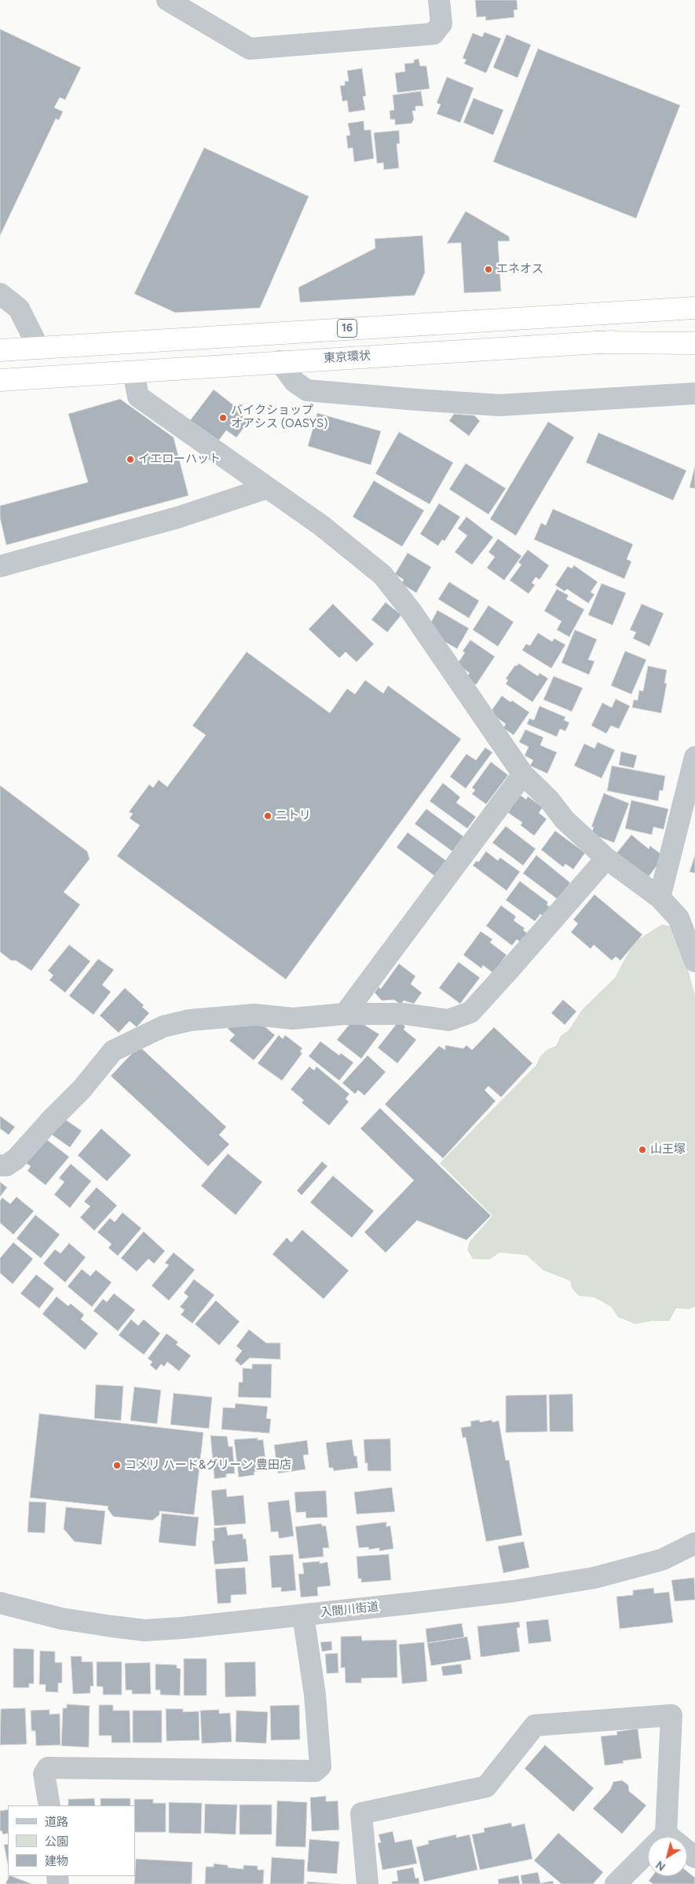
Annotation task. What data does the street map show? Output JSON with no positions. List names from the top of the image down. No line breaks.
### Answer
{"streets":{"highway":["16","東京環状"],"street":["入間川街道"]},"places":["エネオス","バイクショップ オアシス (OASYS)","イエローハット","ニトリ","山王塚","コメリ ハード&グリーン 豊田店"],"legend":["道路","公園","建物"],"north":"bottom left"}
